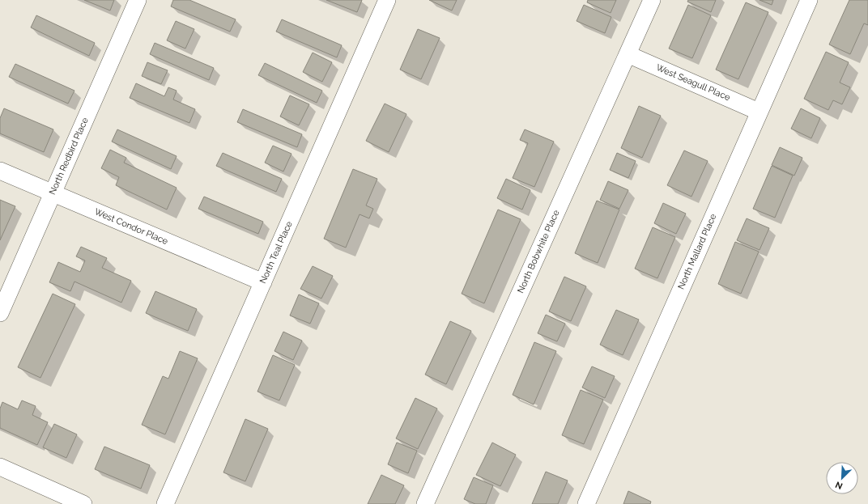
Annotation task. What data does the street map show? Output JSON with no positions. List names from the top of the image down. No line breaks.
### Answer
{"streets":{"street":["West Seagull Place","North Redbird Place","West Condor Place","North Bobwhite Place","North Mallard Place","North Teal Place"]},"crossings":[["West Seagull Place","North Bobwhite Place"],["West Seagull Place","North Mallard Place"],["North Redbird Place","West Condor Place"],["West Condor Place","North Teal Place"]],"north":"bottom left"}
